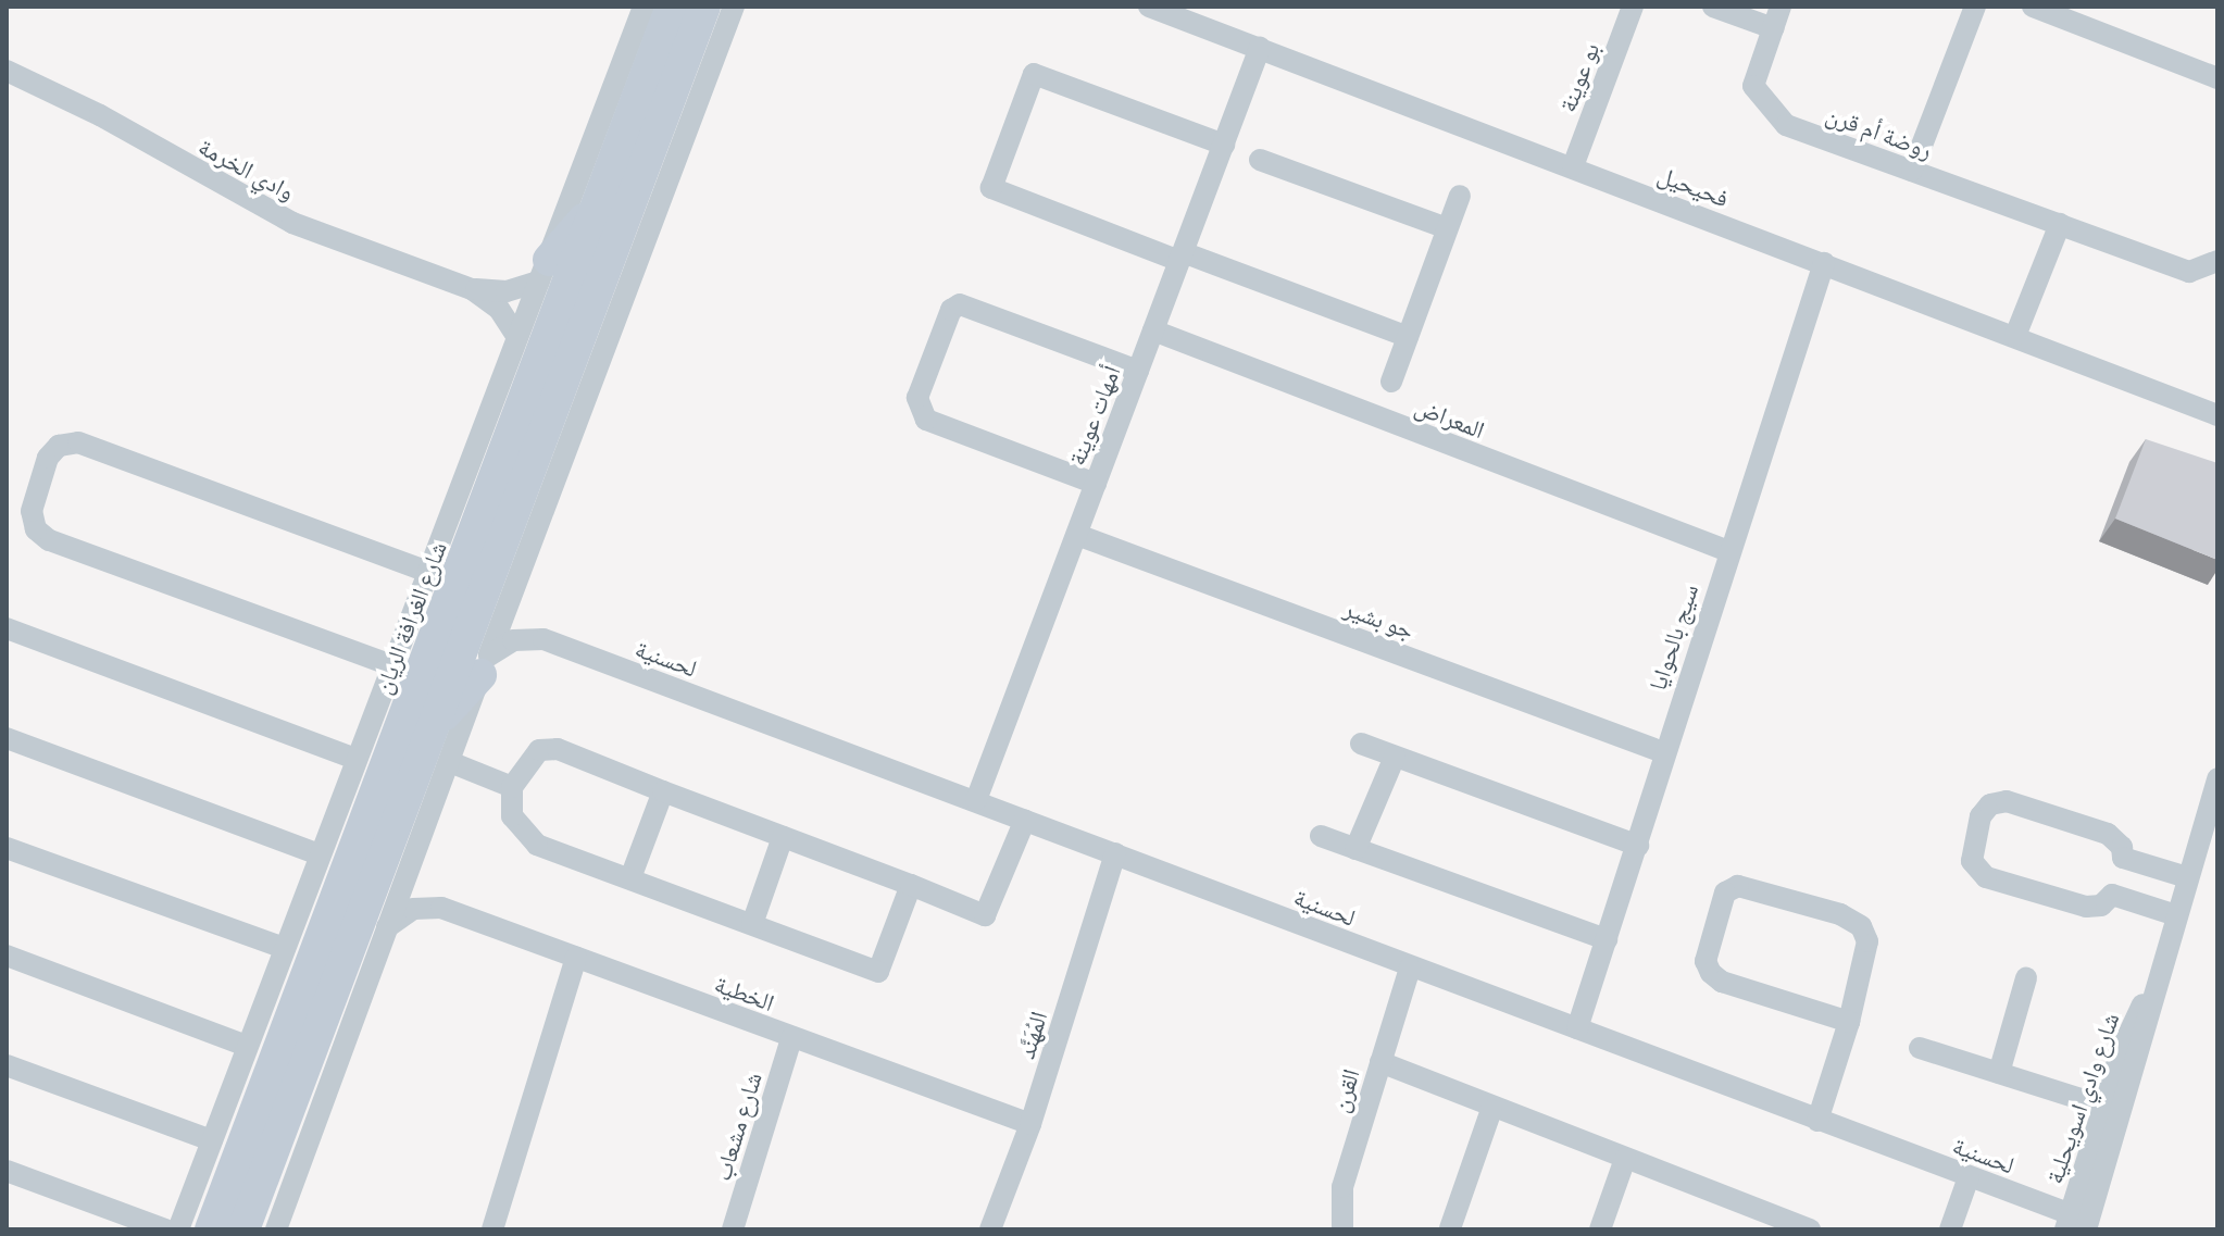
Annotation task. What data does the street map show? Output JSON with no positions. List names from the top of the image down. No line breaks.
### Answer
{"streets":{"main road":["شارع الغرافة الريان"],"street":["بو عوينة","روضة أم قرن","وادي الخرمة","فحيحيل","أمهات عوينة","المعراض","جو بشير","سيج بالحوايا","لحسنية","الخطية","المُهَنَّد","القرن","شارع وادي اسويحلية","شارع مشعاب"]},"crossings":[["بو عوينة","فحيحيل"],["وادي الخرمة","شارع الغرافة الريان"],["فحيحيل","أمهات عوينة"],["فحيحيل","سيج بالحوايا"],["أمهات عوينة","المعراض"],["أمهات عوينة","جو بشير"],["أمهات عوينة","لحسنية"],["المعراض","سيج بالحوايا"],["جو بشير","سيج بالحوايا"],["سيج بالحوايا","لحسنية"],["لحسنية","المُهَنَّد"],["لحسنية","القرن"],["لحسنية","شارع وادي اسويحلية"],["الخطية","المُهَنَّد"],["الخطية","شارع مشعاب"]]}
